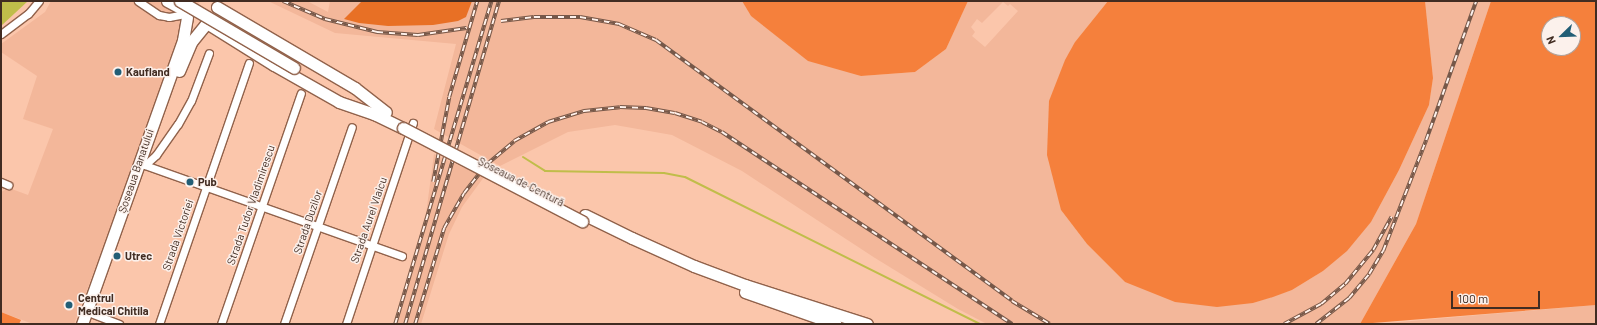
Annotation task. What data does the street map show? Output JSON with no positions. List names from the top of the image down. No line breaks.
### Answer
{"streets":{"main road":["Șoseaua Banatului","Șoseaua de Centură"],"street":["Strada Tudor Vladimirescu","Strada Aurel Vlaicu","Strada Duzilor","Strada Victoriei"]},"crossings":[["Șoseaua Banatului","Șoseaua de Centură"],["Șoseaua de Centură","Strada Aurel Vlaicu"]],"places":["Kaufland","Pub","Utrec","Centrul Medical Chitila"],"scale_bar":"100 m","north":"bottom left"}
